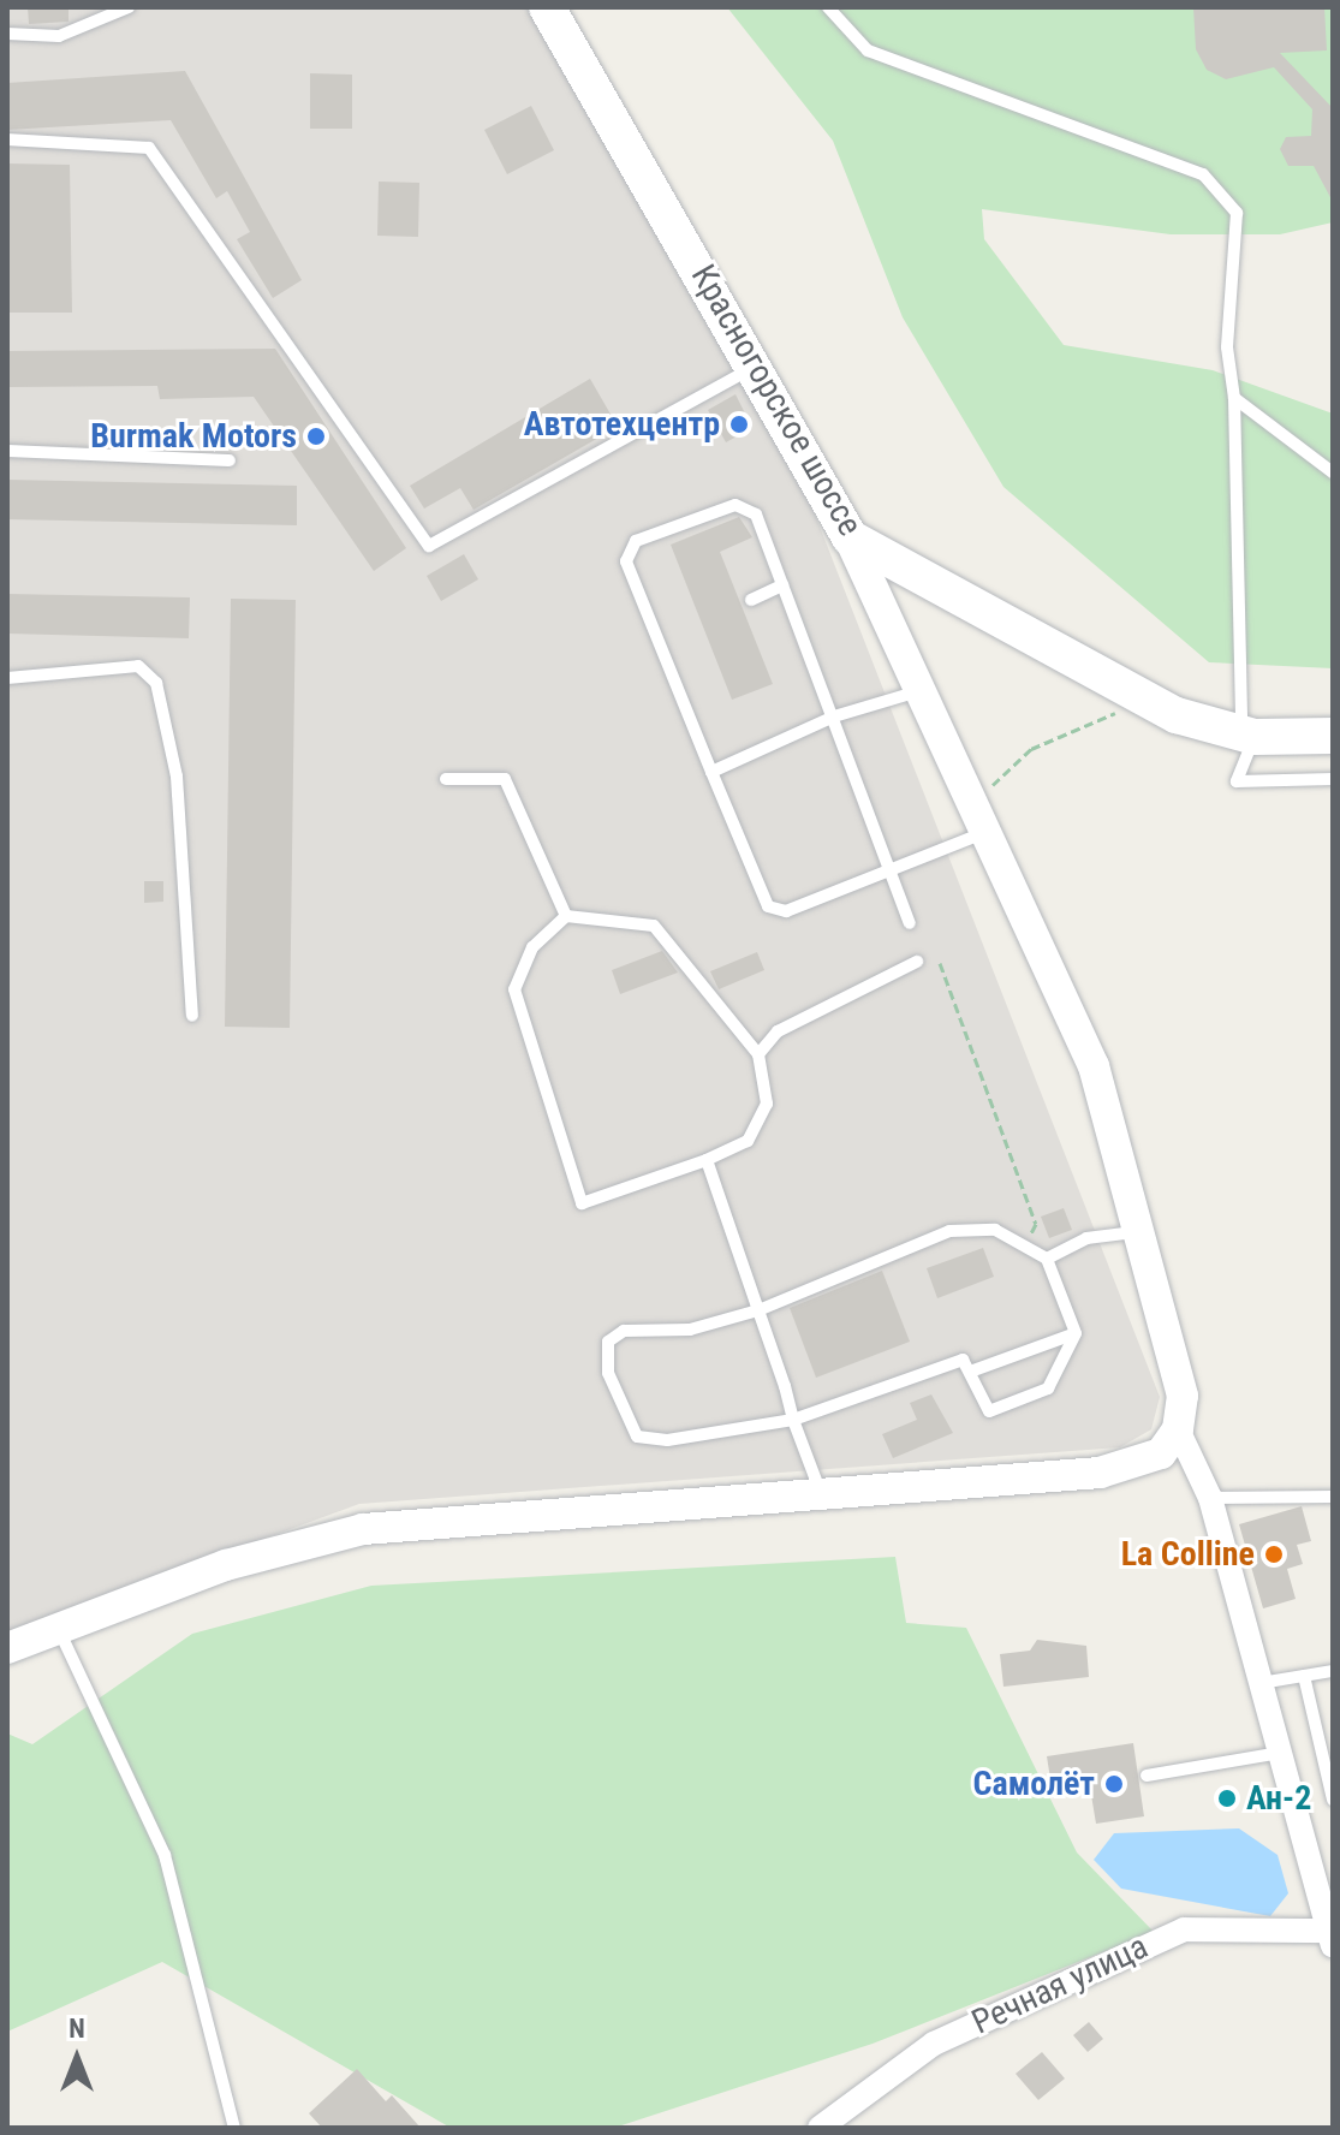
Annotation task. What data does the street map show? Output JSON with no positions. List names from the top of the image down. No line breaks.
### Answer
{"streets":{"main road":["Красногорское шоссе"],"street":["Речная улица"]},"places":["Автотехцентр","Burmak Motors","La Colline","Самолёт","Ан-2"],"north":"top"}
